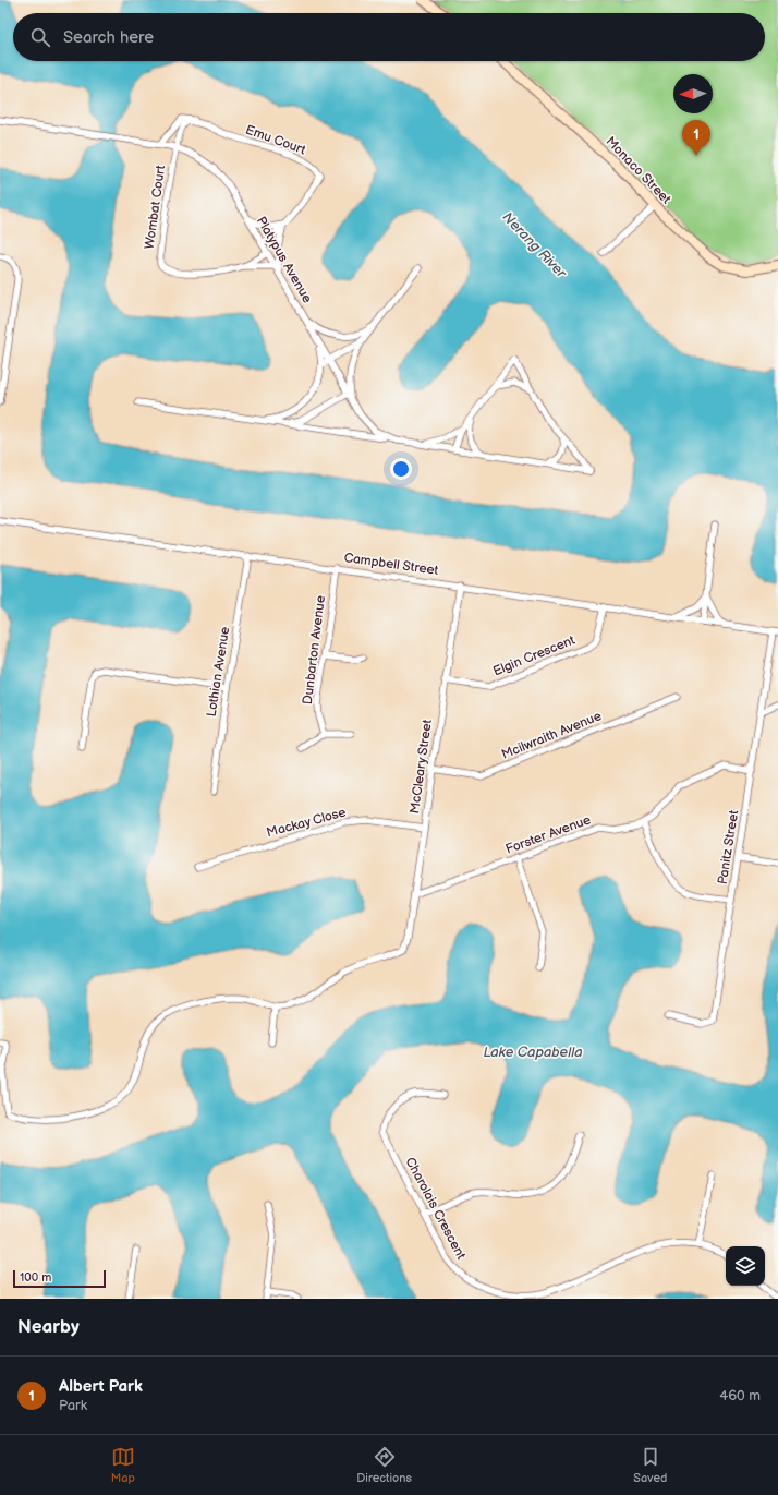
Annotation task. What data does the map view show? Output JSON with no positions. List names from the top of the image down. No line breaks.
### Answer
{"streets":{"street":["Emu Court","Monaco Street","Wombat Court","Platypus Avenue","Campbell Street","Dunbarton Avenue","Elgin Crescent","Lothian Avenue","Mcilwraith Avenue","McCleary Street","Mackay Close","Forster Avenue","Panitz Street","Charolais Crescent"]},"crossings":[["Emu Court","Wombat Court"],["Emu Court","Platypus Avenue"],["Wombat Court","Platypus Avenue"],["Campbell Street","Dunbarton Avenue"],["Campbell Street","Elgin Crescent"],["Campbell Street","Lothian Avenue"],["Campbell Street","McCleary Street"],["Campbell Street","Panitz Street"],["Elgin Crescent","McCleary Street"],["Mcilwraith Avenue","McCleary Street"],["McCleary Street","Mackay Close"],["McCleary Street","Forster Avenue"],["Forster Avenue","Panitz Street"]],"water":["Nerang River","Lake Capabella"],"scale_bar":"100 m","north":"left","page":{"search":"Search here","pins":"1","scale":"100 m","heading":"Nearby","list":[{"mark":"1","name":"Albert Park","note":"Park","value":"460 m"}],"nav":["Map","Directions","Saved"]}}
